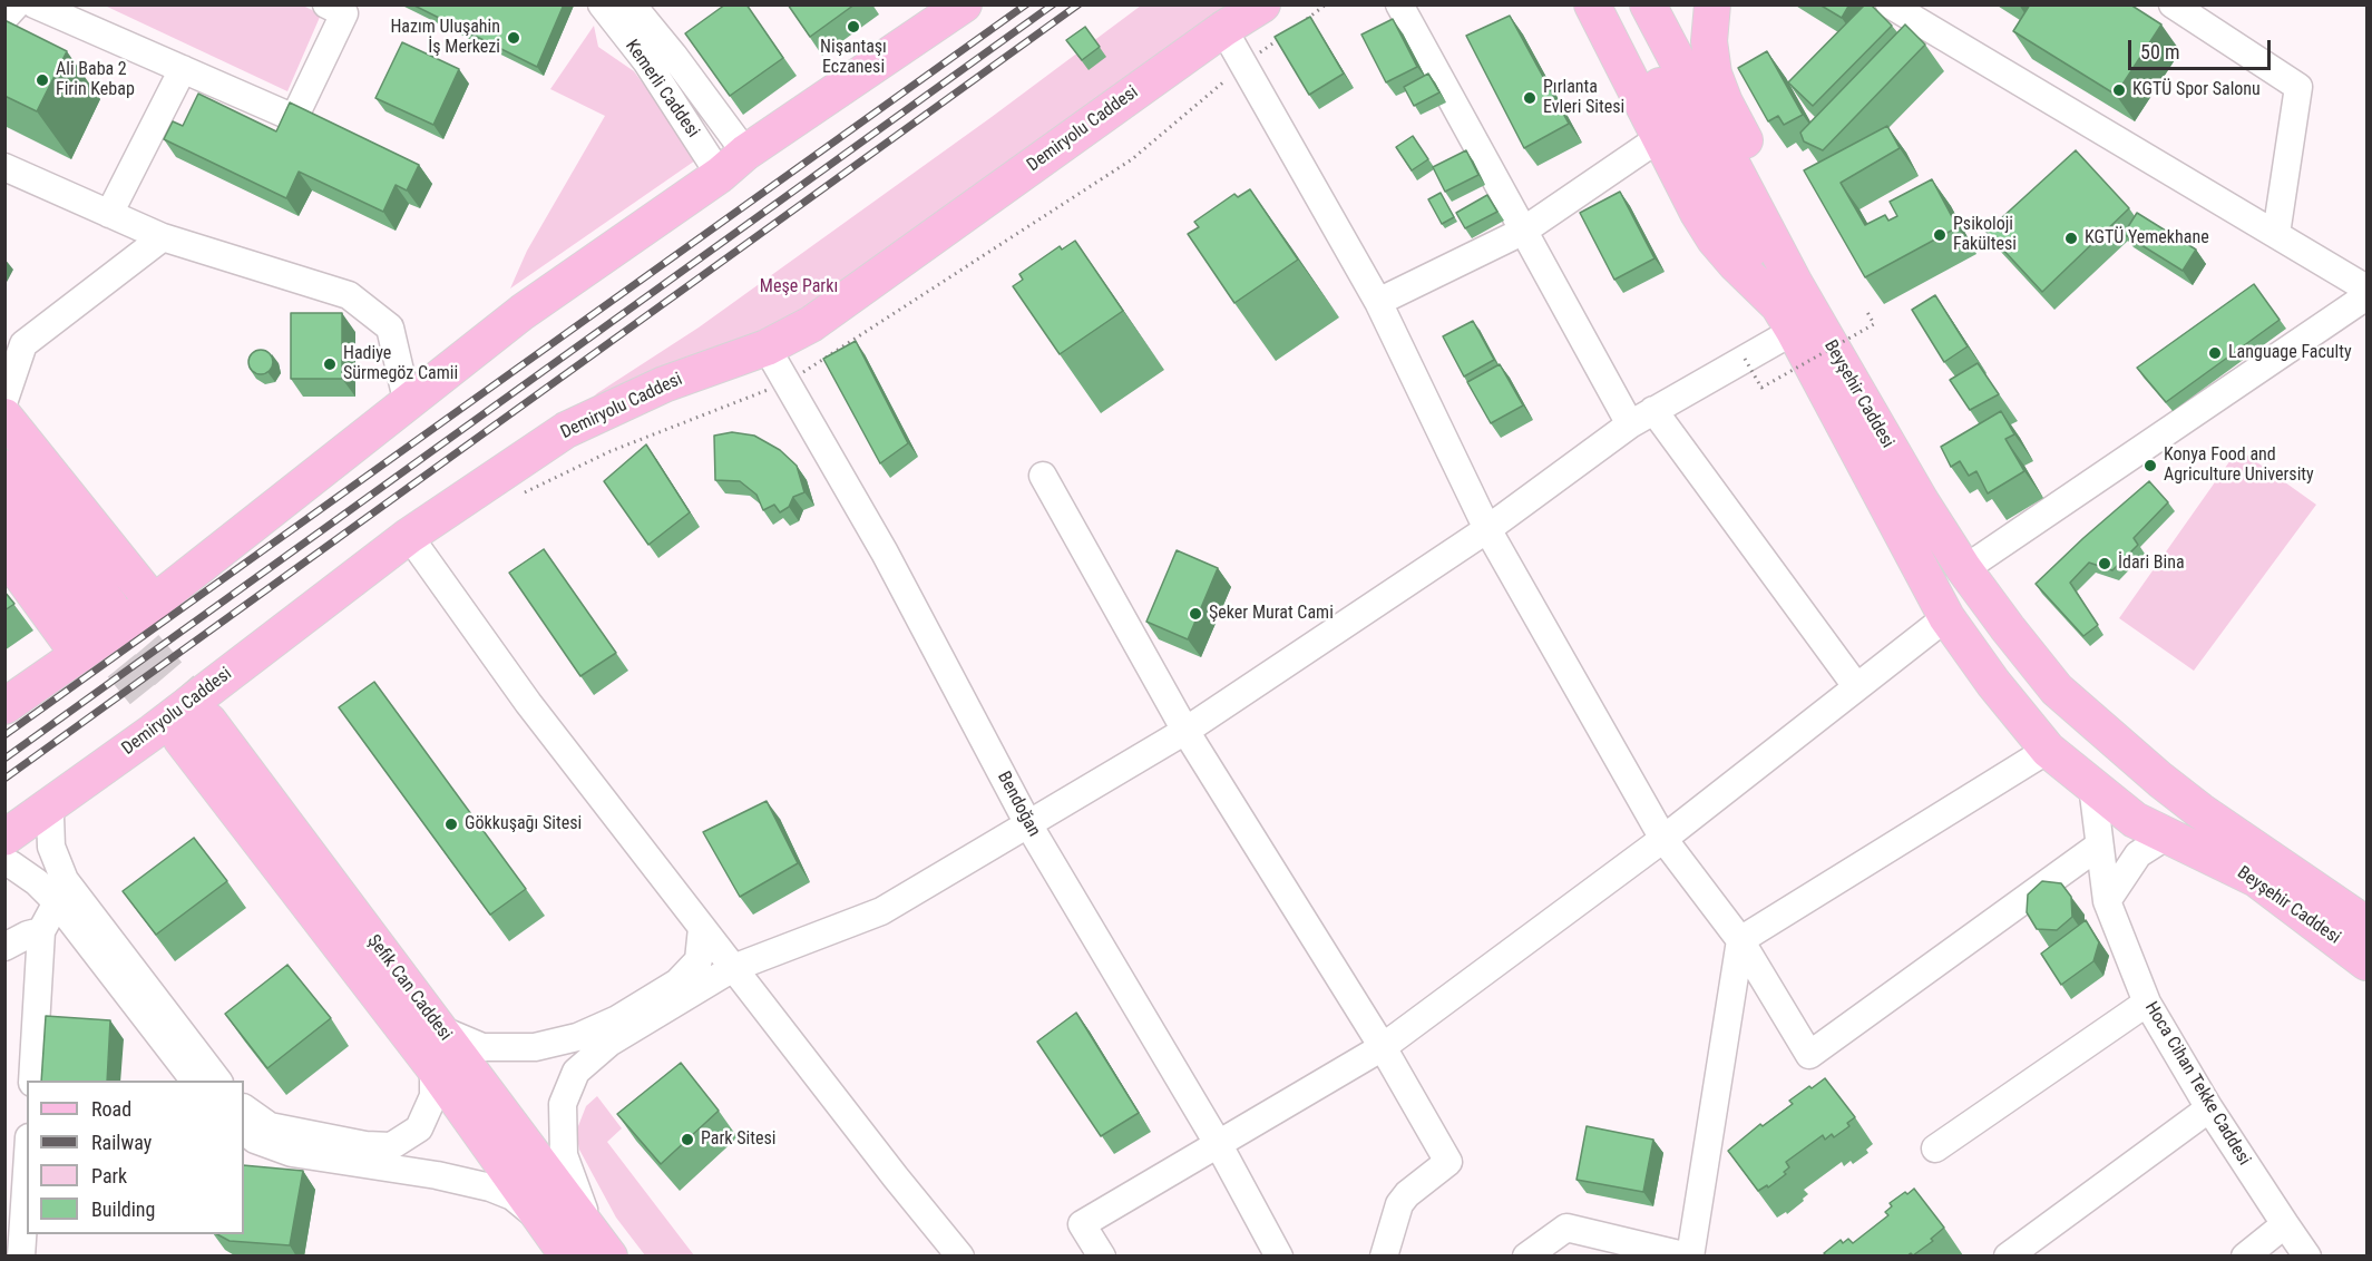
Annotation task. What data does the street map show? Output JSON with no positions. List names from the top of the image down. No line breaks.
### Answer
{"streets":{"main road":["Demiryolu Caddesi","Beyşehir Caddesi","Şefik Can Caddesi"],"street":["Kemerli Caddesi","Bendoğan","Hoca Cihan Tekke Caddesi"]},"crossings":[["Demiryolu Caddesi","Bendoğan"],["Beyşehir Caddesi","Hoca Cihan Tekke Caddesi"]],"parks":["Meşe Parkı"],"places":["Nişantaşı Eczanesi","Hazım Uluşahin İş Merkezi","Ali Baba 2 Firin Kebap","KGTÜ Spor Salonu","Pırlanta Evleri Sitesi","Psikoloji Fakültesi","KGTÜ Yemekhane","Language Faculty","Hadiye Sürmegöz Camii","Konya Food and Agriculture University","İdari Bina","Şeker Murat Cami","Gökkuşağı Sitesi","Park Sitesi"],"legend":["Road","Railway","Park","Building"],"scale_bar":"50 m"}
